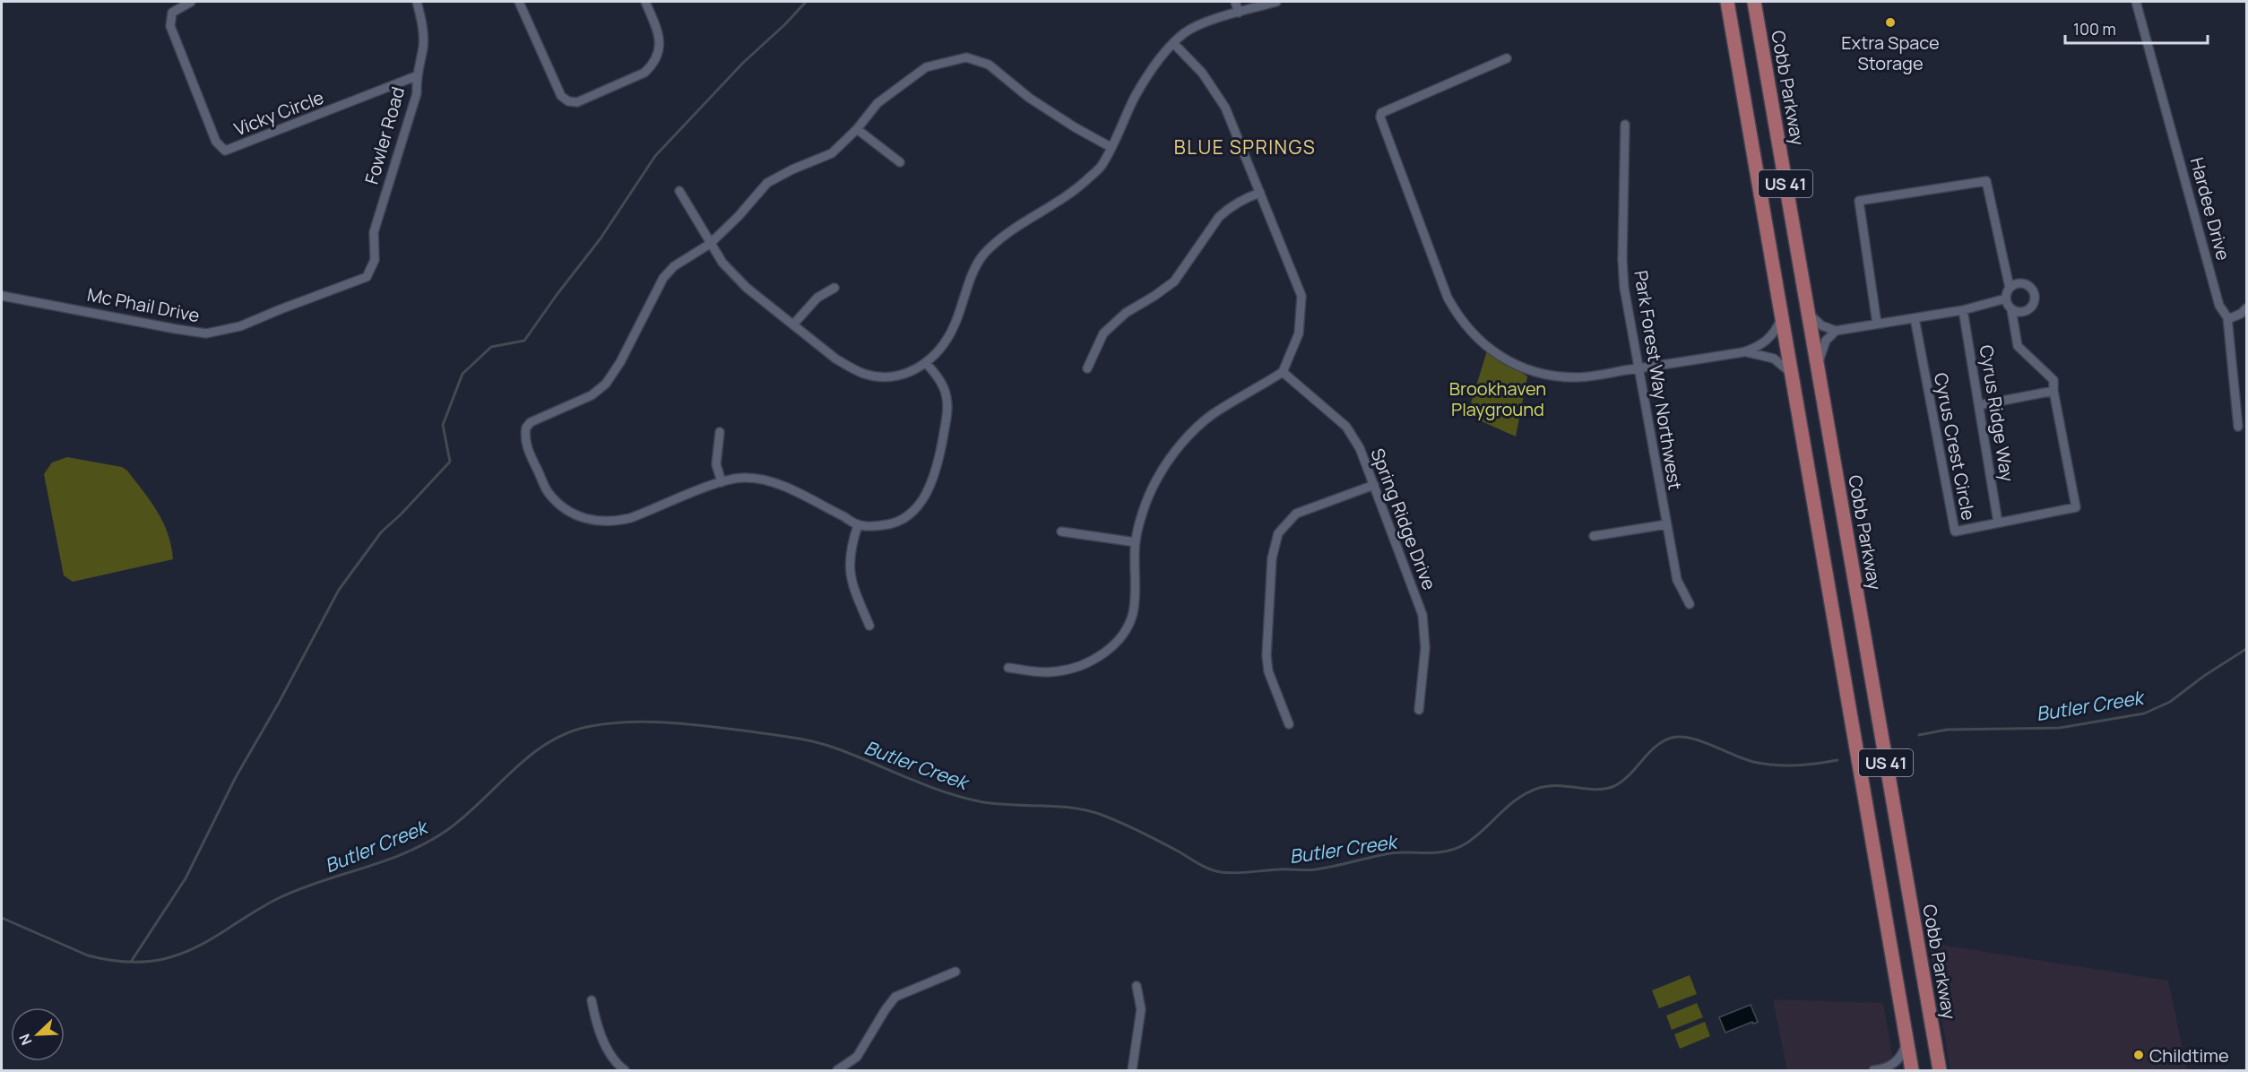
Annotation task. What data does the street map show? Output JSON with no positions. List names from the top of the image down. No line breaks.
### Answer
{"streets":{"main road":["Cobb Parkway","US 41"],"street":["Vicky Circle","Fowler Road","Hardee Drive","Mc Phail Drive","Park Forest Way Northwest","Cyrus Ridge Way","Cyrus Crest Circle","Spring Ridge Drive"]},"crossings":[["Vicky Circle","Fowler Road"],["Fowler Road","Mc Phail Drive"],["Cyrus Ridge Way","Cyrus Crest Circle"]],"districts":["BLUE SPRINGS"],"water":["Butler Creek"],"parks":["Brookhaven Playground"],"places":["Extra Space Storage","Childtime"],"scale_bar":"100 m","north":"bottom left"}
